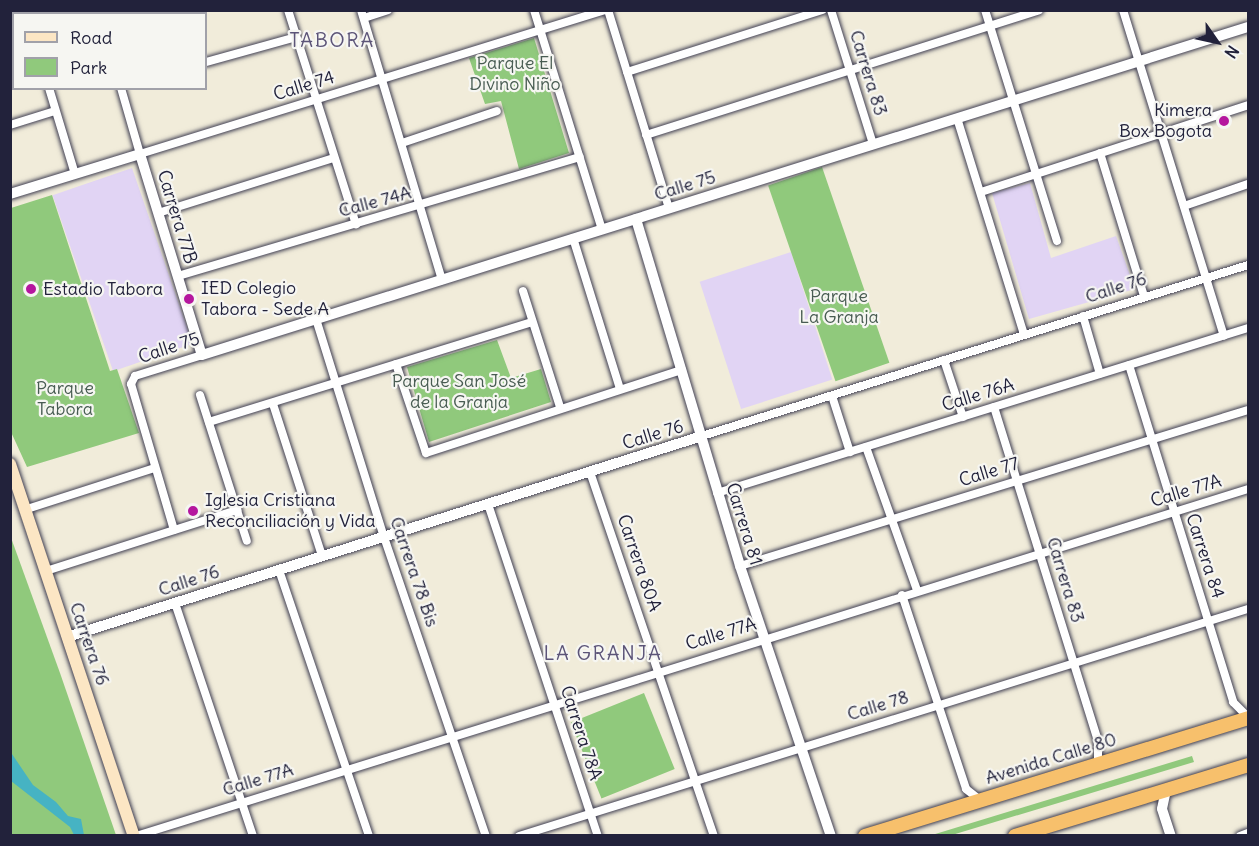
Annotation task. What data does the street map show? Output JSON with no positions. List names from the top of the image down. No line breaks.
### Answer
{"streets":{"highway":["Avenida Calle 80"],"main road":["Carrera 76"],"street":["Carrera 83","Calle 74","Calle 75","Calle 74A","Carrera 77B","Calle 76","Calle 76A","Calle 77","Calle 77A","Carrera 81","Carrera 84","Carrera 80A","Carrera 78 Bis","Calle 78","Carrera 78A"]},"crossings":[["Carrera 83","Calle 75"],["Carrera 83","Calle 76A"],["Carrera 83","Calle 77"],["Carrera 83","Calle 77A"],["Carrera 83","Calle 78"],["Carrera 83","Avenida Calle 80"],["Calle 74","Carrera 77B"],["Calle 75","Carrera 77B"],["Calle 75","Carrera 81"],["Calle 75","Carrera 78 Bis"],["Calle 74A","Carrera 77B"],["Calle 76","Carrera 81"],["Calle 76","Carrera 80A"],["Calle 76","Carrera 78 Bis"],["Calle 76","Carrera 76"],["Calle 76","Carrera 78A"],["Calle 76A","Carrera 81"],["Calle 76A","Carrera 84"],["Calle 77","Carrera 81"],["Calle 77","Carrera 84"],["Calle 77A","Carrera 81"],["Calle 77A","Carrera 84"],["Calle 77A","Carrera 80A"],["Calle 77A","Carrera 78 Bis"],["Calle 77A","Carrera 76"],["Calle 77A","Carrera 78A"],["Carrera 81","Calle 78"],["Carrera 84","Calle 78"],["Carrera 84","Avenida Calle 80"],["Carrera 80A","Calle 78"],["Calle 78","Carrera 78A"]],"districts":["TABORA","LA GRANJA"],"parks":["Parque El Divino Niño","Parque La Granja","Parque San José de la Granja","Parque Tabora"],"places":["Kimera Box Bogota","Estadio Tabora","IED Colegio Tabora - Sede A","Iglesia Cristiana Reconciliación y Vida"],"legend":["Road","Park"],"north":"bottom right"}
